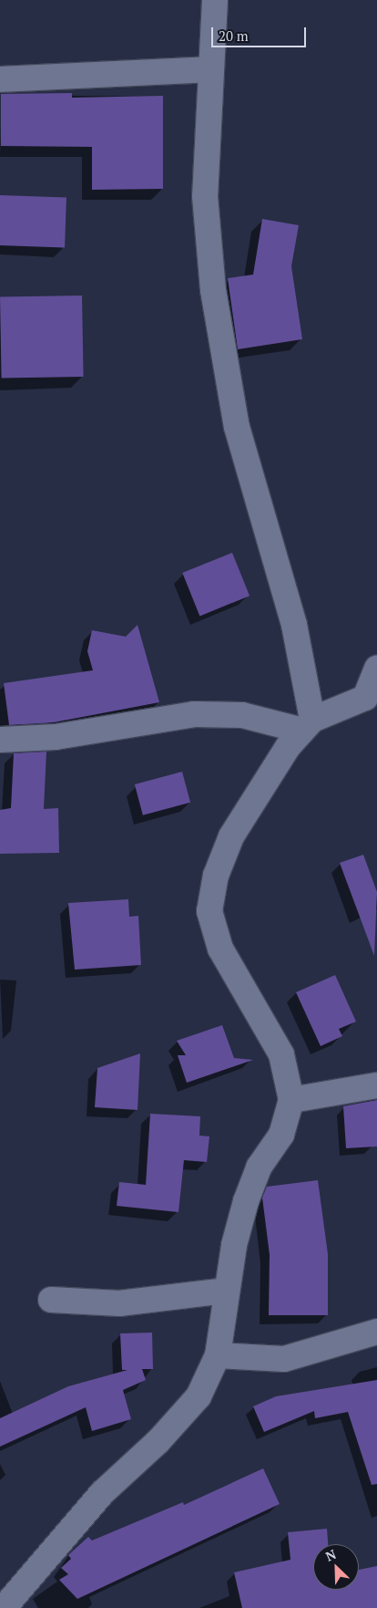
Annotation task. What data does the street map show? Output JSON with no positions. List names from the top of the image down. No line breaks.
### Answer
{"scale_bar":"20 m","north":"top left"}
